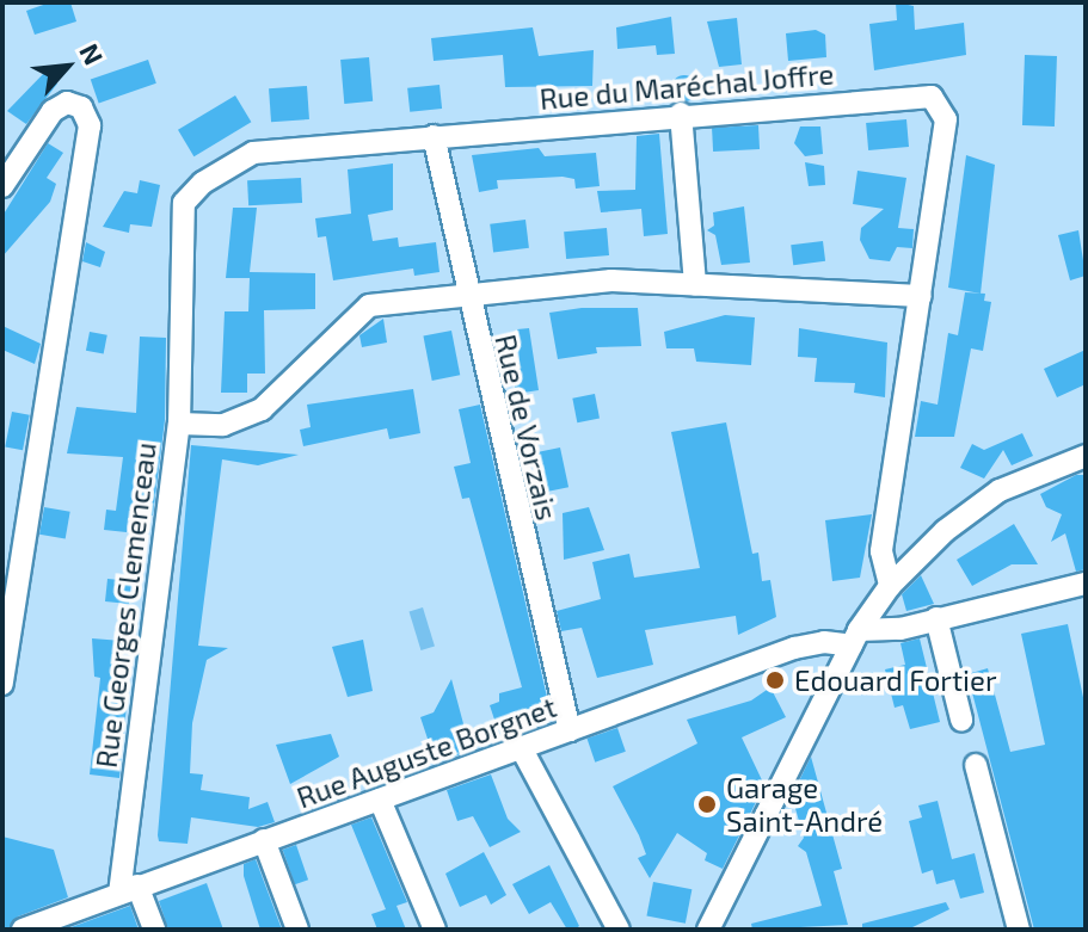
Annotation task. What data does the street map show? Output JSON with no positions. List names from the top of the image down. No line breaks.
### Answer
{"streets":{"street":["Rue du Maréchal Joffre","Rue de Vorzais","Rue Georges Clemenceau","Rue Auguste Borgnet"]},"crossings":[["Rue du Maréchal Joffre","Rue de Vorzais"],["Rue du Maréchal Joffre","Rue Georges Clemenceau"],["Rue de Vorzais","Rue Georges Clemenceau"],["Rue de Vorzais","Rue Auguste Borgnet"],["Rue Georges Clemenceau","Rue Auguste Borgnet"]],"places":["Edouard Fortier","Garage Saint-André"],"north":"top right"}
